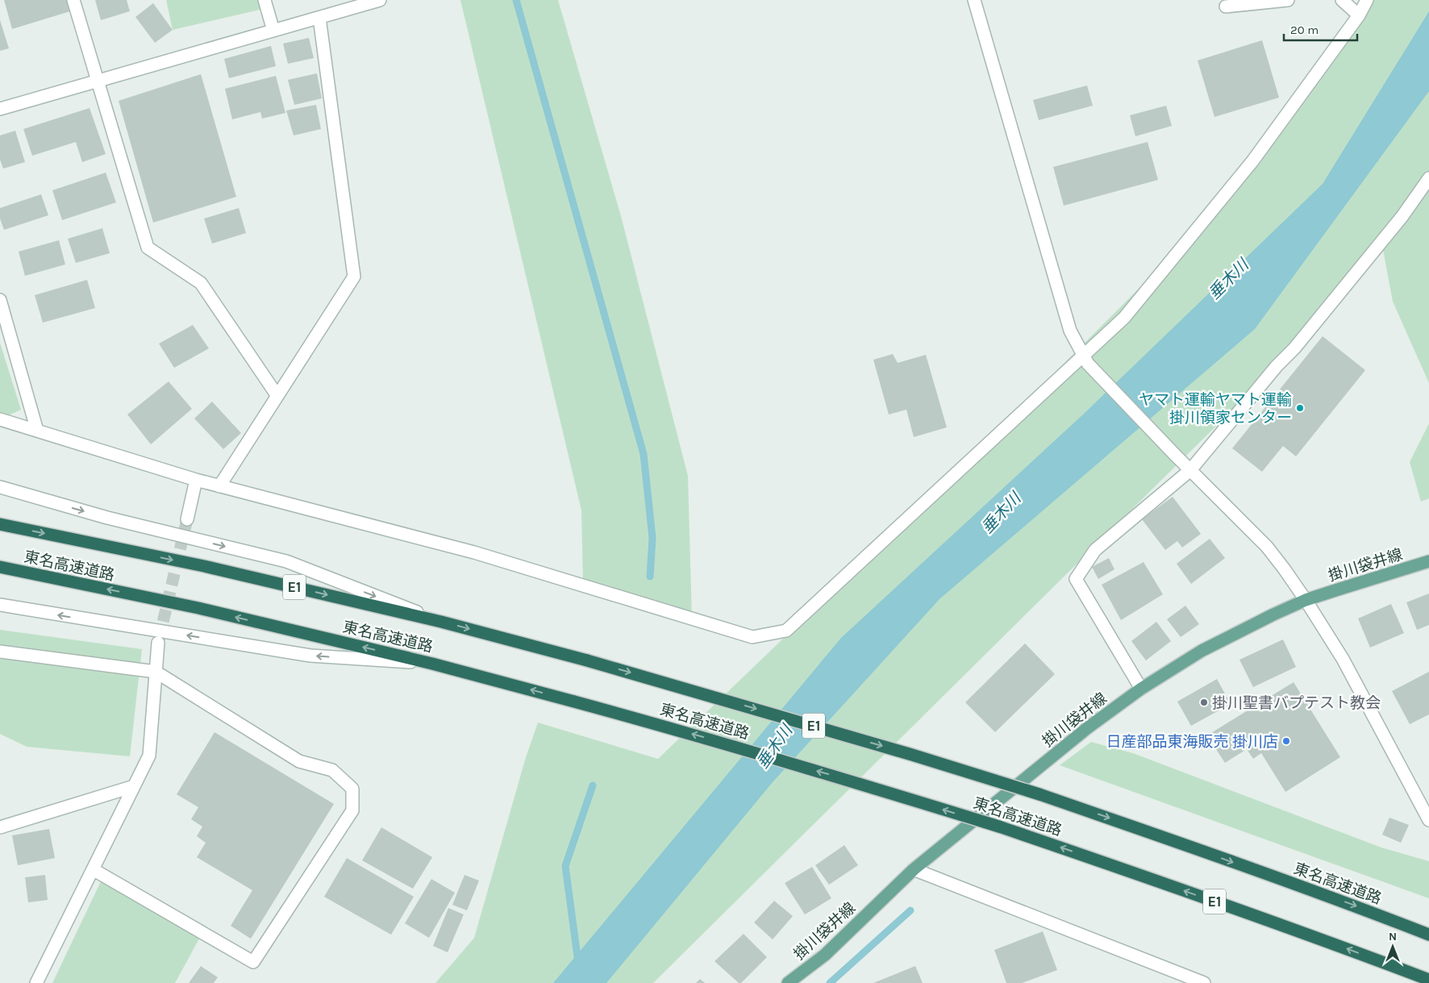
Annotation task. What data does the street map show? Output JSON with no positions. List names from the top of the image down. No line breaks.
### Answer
{"streets":{"highway":["東名高速道路","E1"],"main road":["掛川袋井線"]},"water":["垂木川"],"places":["ヤマト運輸ヤマト運輸 掛川領家センター","掛川聖書バプテスト教会","日産部品東海販売 掛川店"],"scale_bar":"20 m","north":"top"}
